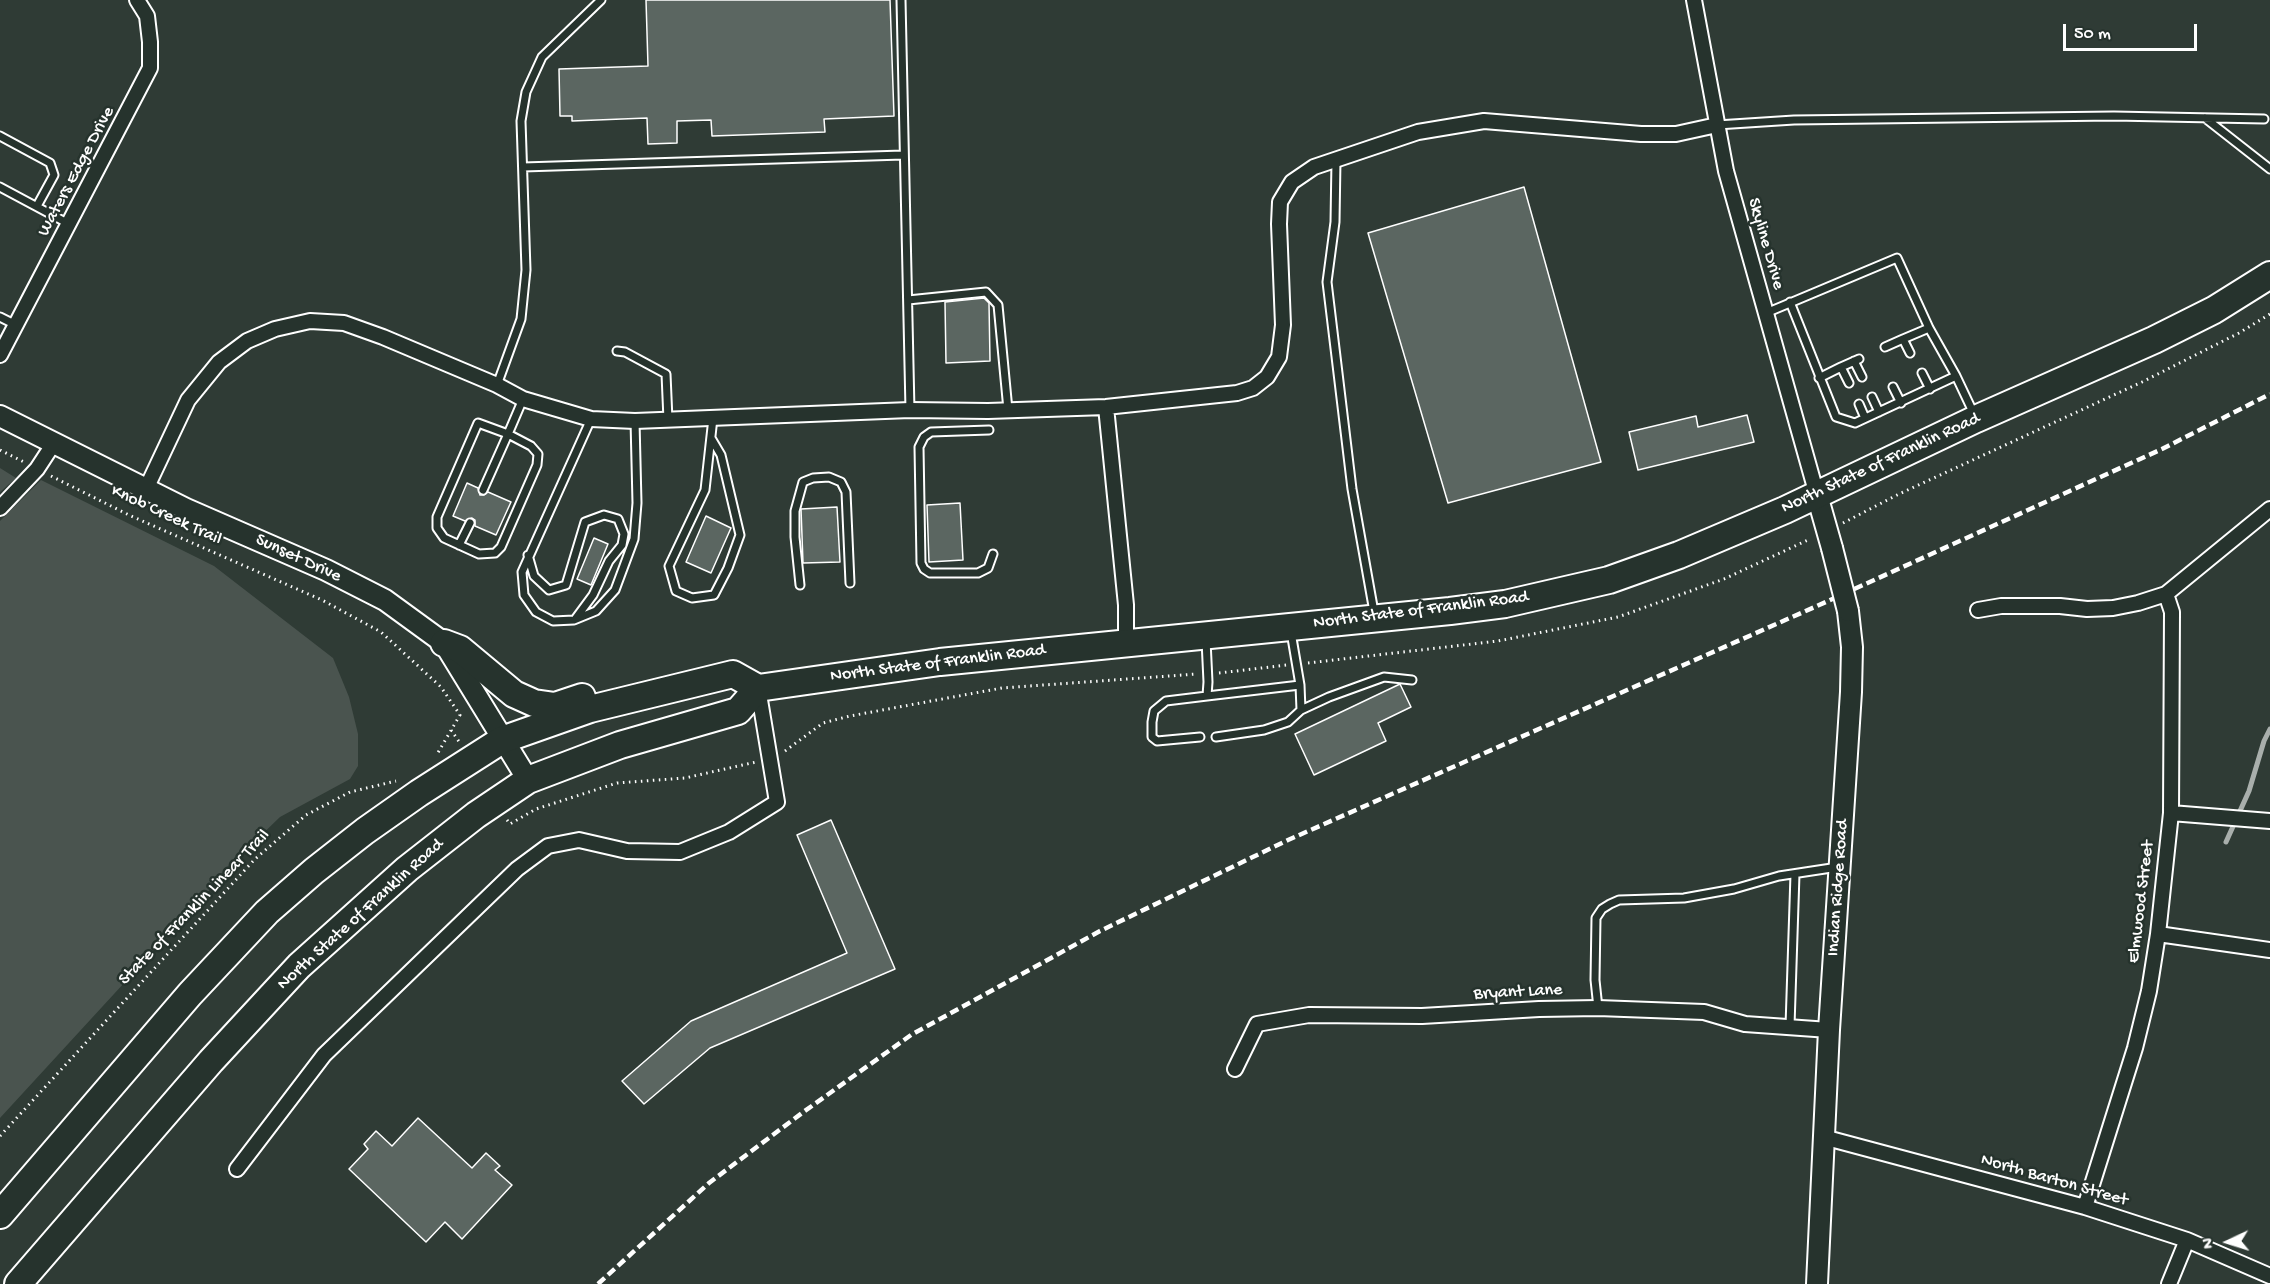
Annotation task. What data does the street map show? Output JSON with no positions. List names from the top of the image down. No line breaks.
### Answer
{"streets":{"highway":["North State of Franklin Road"],"street":["Waters Edge Drive","Skyline Drive","Sunset Drive","Indian Ridge Road","Elmwood Street","Bryant Lane","North Barton Street"],"path":["Knob Creek Trail","State of Franklin Linear Trail"]},"crossings":[["Skyline Drive","North State of Franklin Road"],["Skyline Drive","Indian Ridge Road"],["North State of Franklin Road","Sunset Drive"],["North State of Franklin Road","Indian Ridge Road"],["Indian Ridge Road","Bryant Lane"],["Indian Ridge Road","North Barton Street"],["Elmwood Street","North Barton Street"]],"scale_bar":"50 m","north":"left"}
